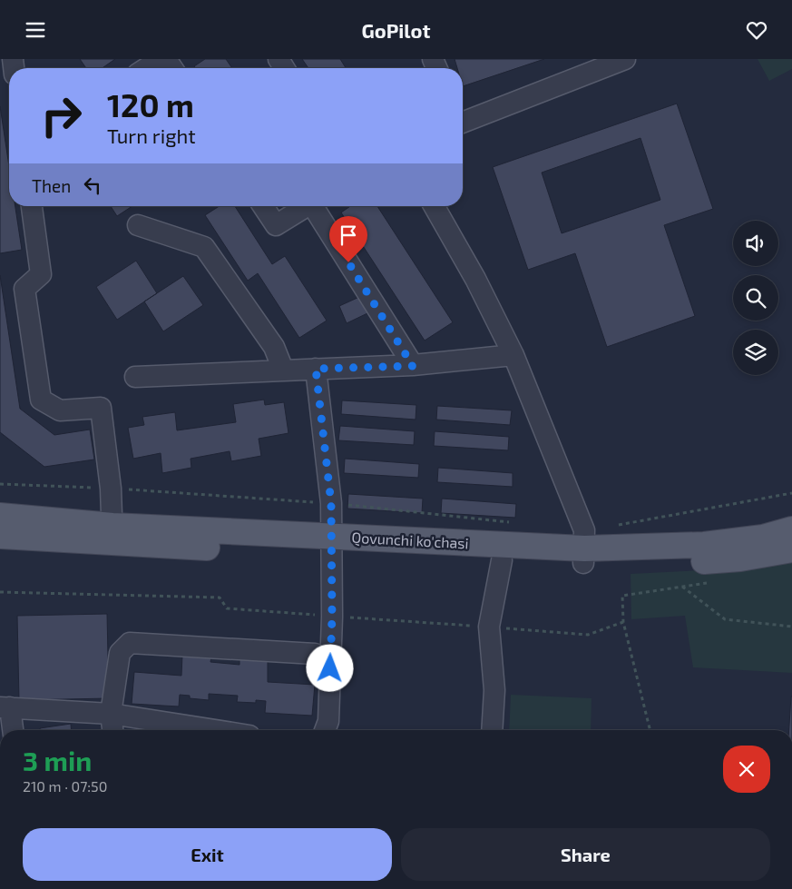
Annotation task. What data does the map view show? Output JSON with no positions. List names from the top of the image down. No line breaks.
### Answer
{"streets":{"main road":["Qovunchi ko'chasi"]},"page":{"header":"GoPilot","turn":["120 m","Turn right"],"then":"Then","heading":["3 min","210 m · 07:50"],"buttons":["Exit","Share"]}}
